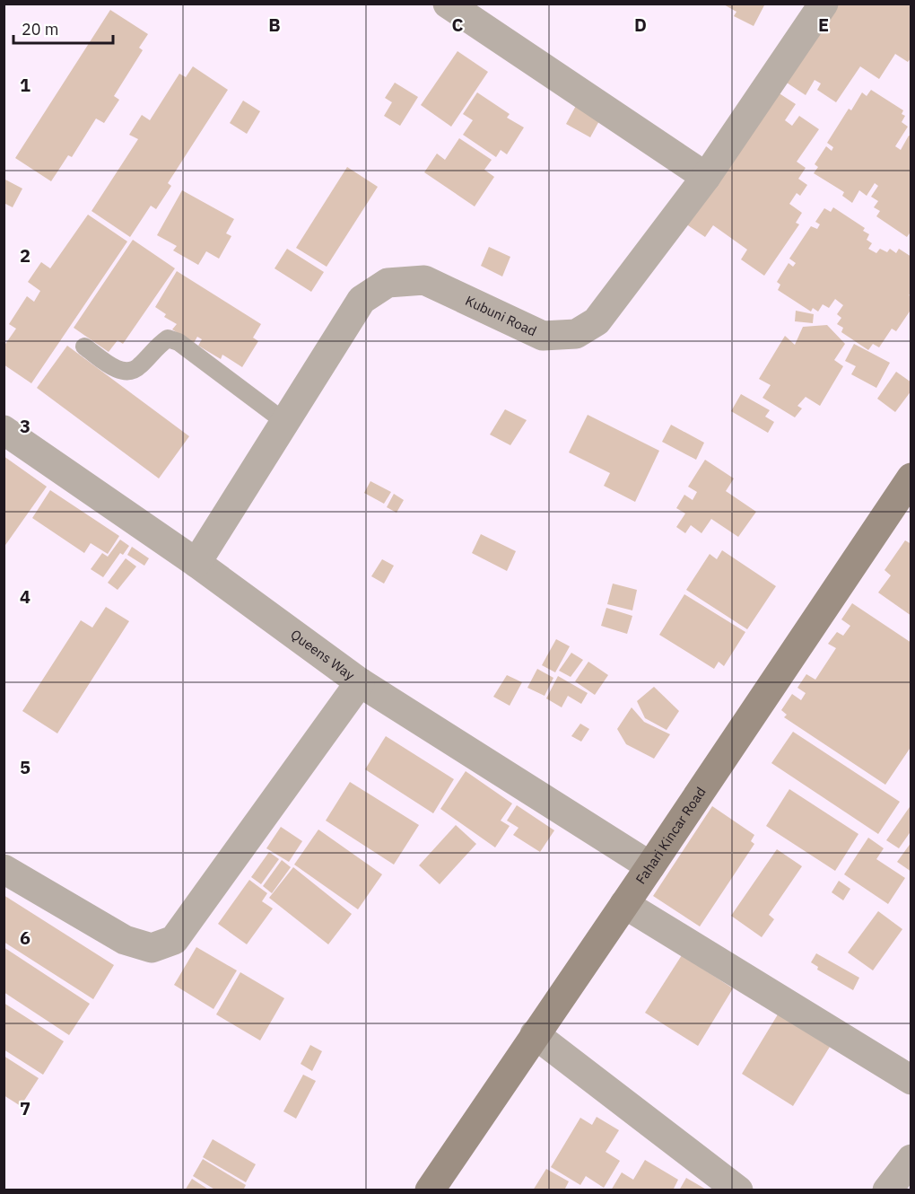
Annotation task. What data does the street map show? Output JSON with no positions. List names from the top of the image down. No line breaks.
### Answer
{"streets":{"street":["Kubuni Road","Queens Way","Fahari Kincar Road"]},"crossings":[["Kubuni Road","Queens Way"],["Queens Way","Fahari Kincar Road"]],"scale_bar":"20 m","grid":{"columns":["B","C","D","E"],"rows":["1","2","3","4","5","6","7"]}}
